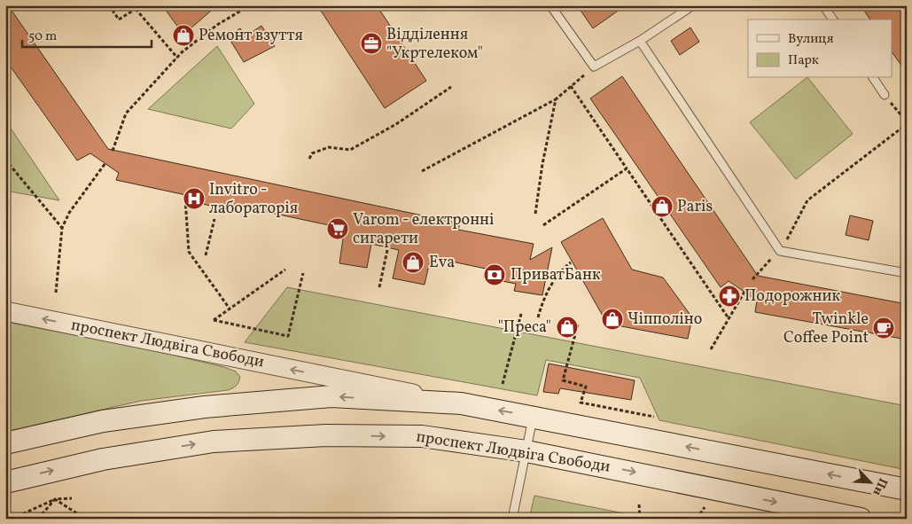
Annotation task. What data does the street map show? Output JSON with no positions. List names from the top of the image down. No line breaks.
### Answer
{"streets":{"main road":["проспект Людвіга Свободи"]},"places":{"shop":["Ремонт взуття","Paris","Eva","Чіпполіно","\"Преса\""],"office":["Відділення \"Укртелеком\""],"hospital":["Invitro - лабораторія"],"supermarket":["Varom - електронні сигарети"],"bank":["ПриватБанк"],"pharmacy":["Подорожник"],"cafe":["Twinkle Coffee Point"]},"legend":["Вулиця","Парк"],"scale_bar":"50 m","north":"bottom right"}
